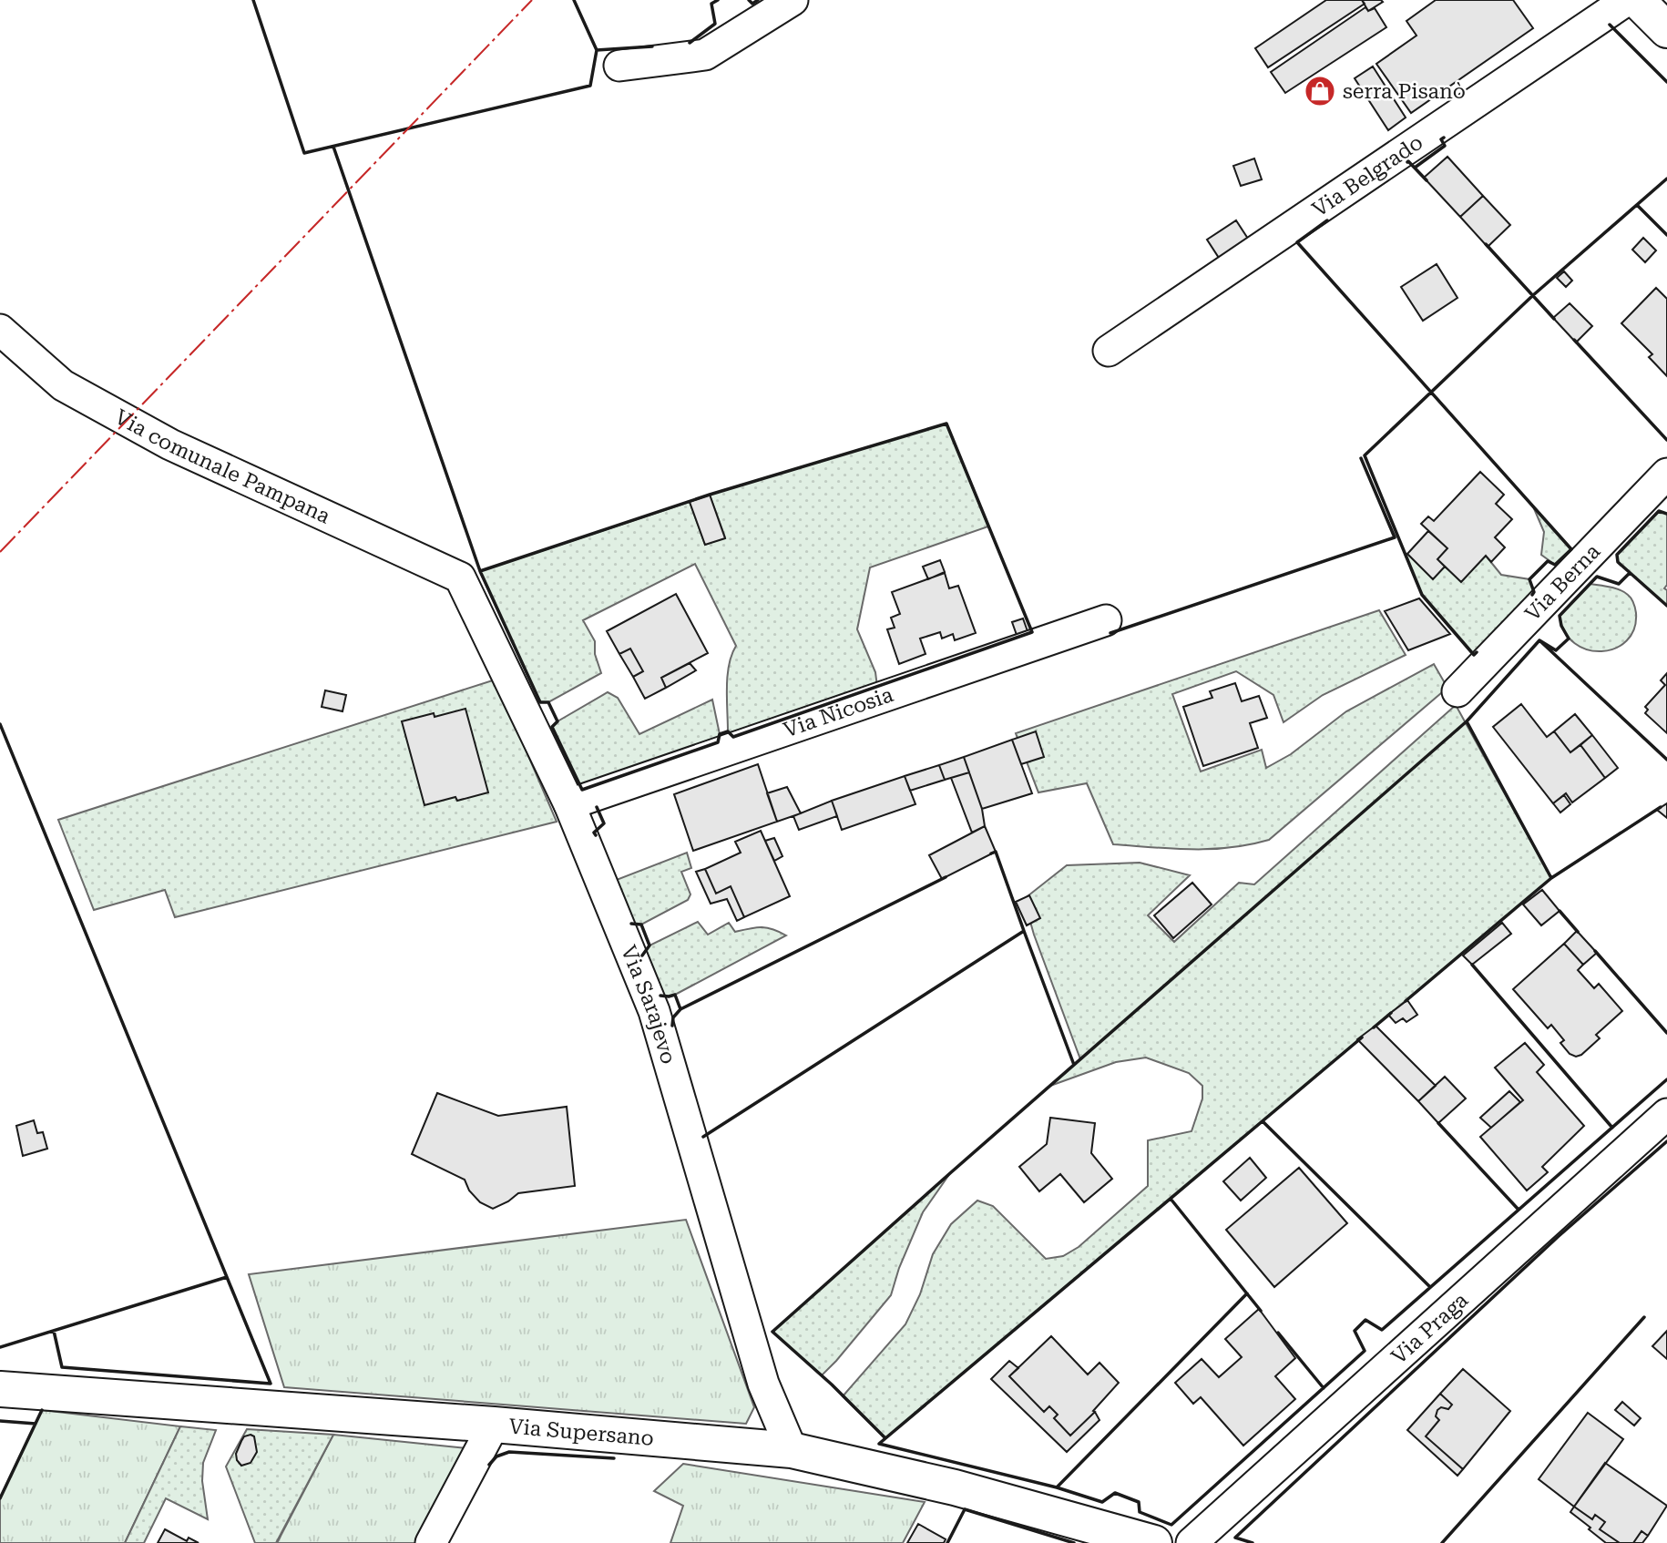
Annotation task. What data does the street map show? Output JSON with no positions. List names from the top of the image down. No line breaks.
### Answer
{"streets":{"street":["Via Belgrado","Via comunale Pampana","Via Berna","Via Nicosia","Via Sarajevo","Via Praga","Via Supersano"]},"crossings":[["Via comunale Pampana","Via Sarajevo"],["Via Nicosia","Via Sarajevo"],["Via Sarajevo","Via Supersano"]],"places":{"shop":["serra Pisanò"]}}
